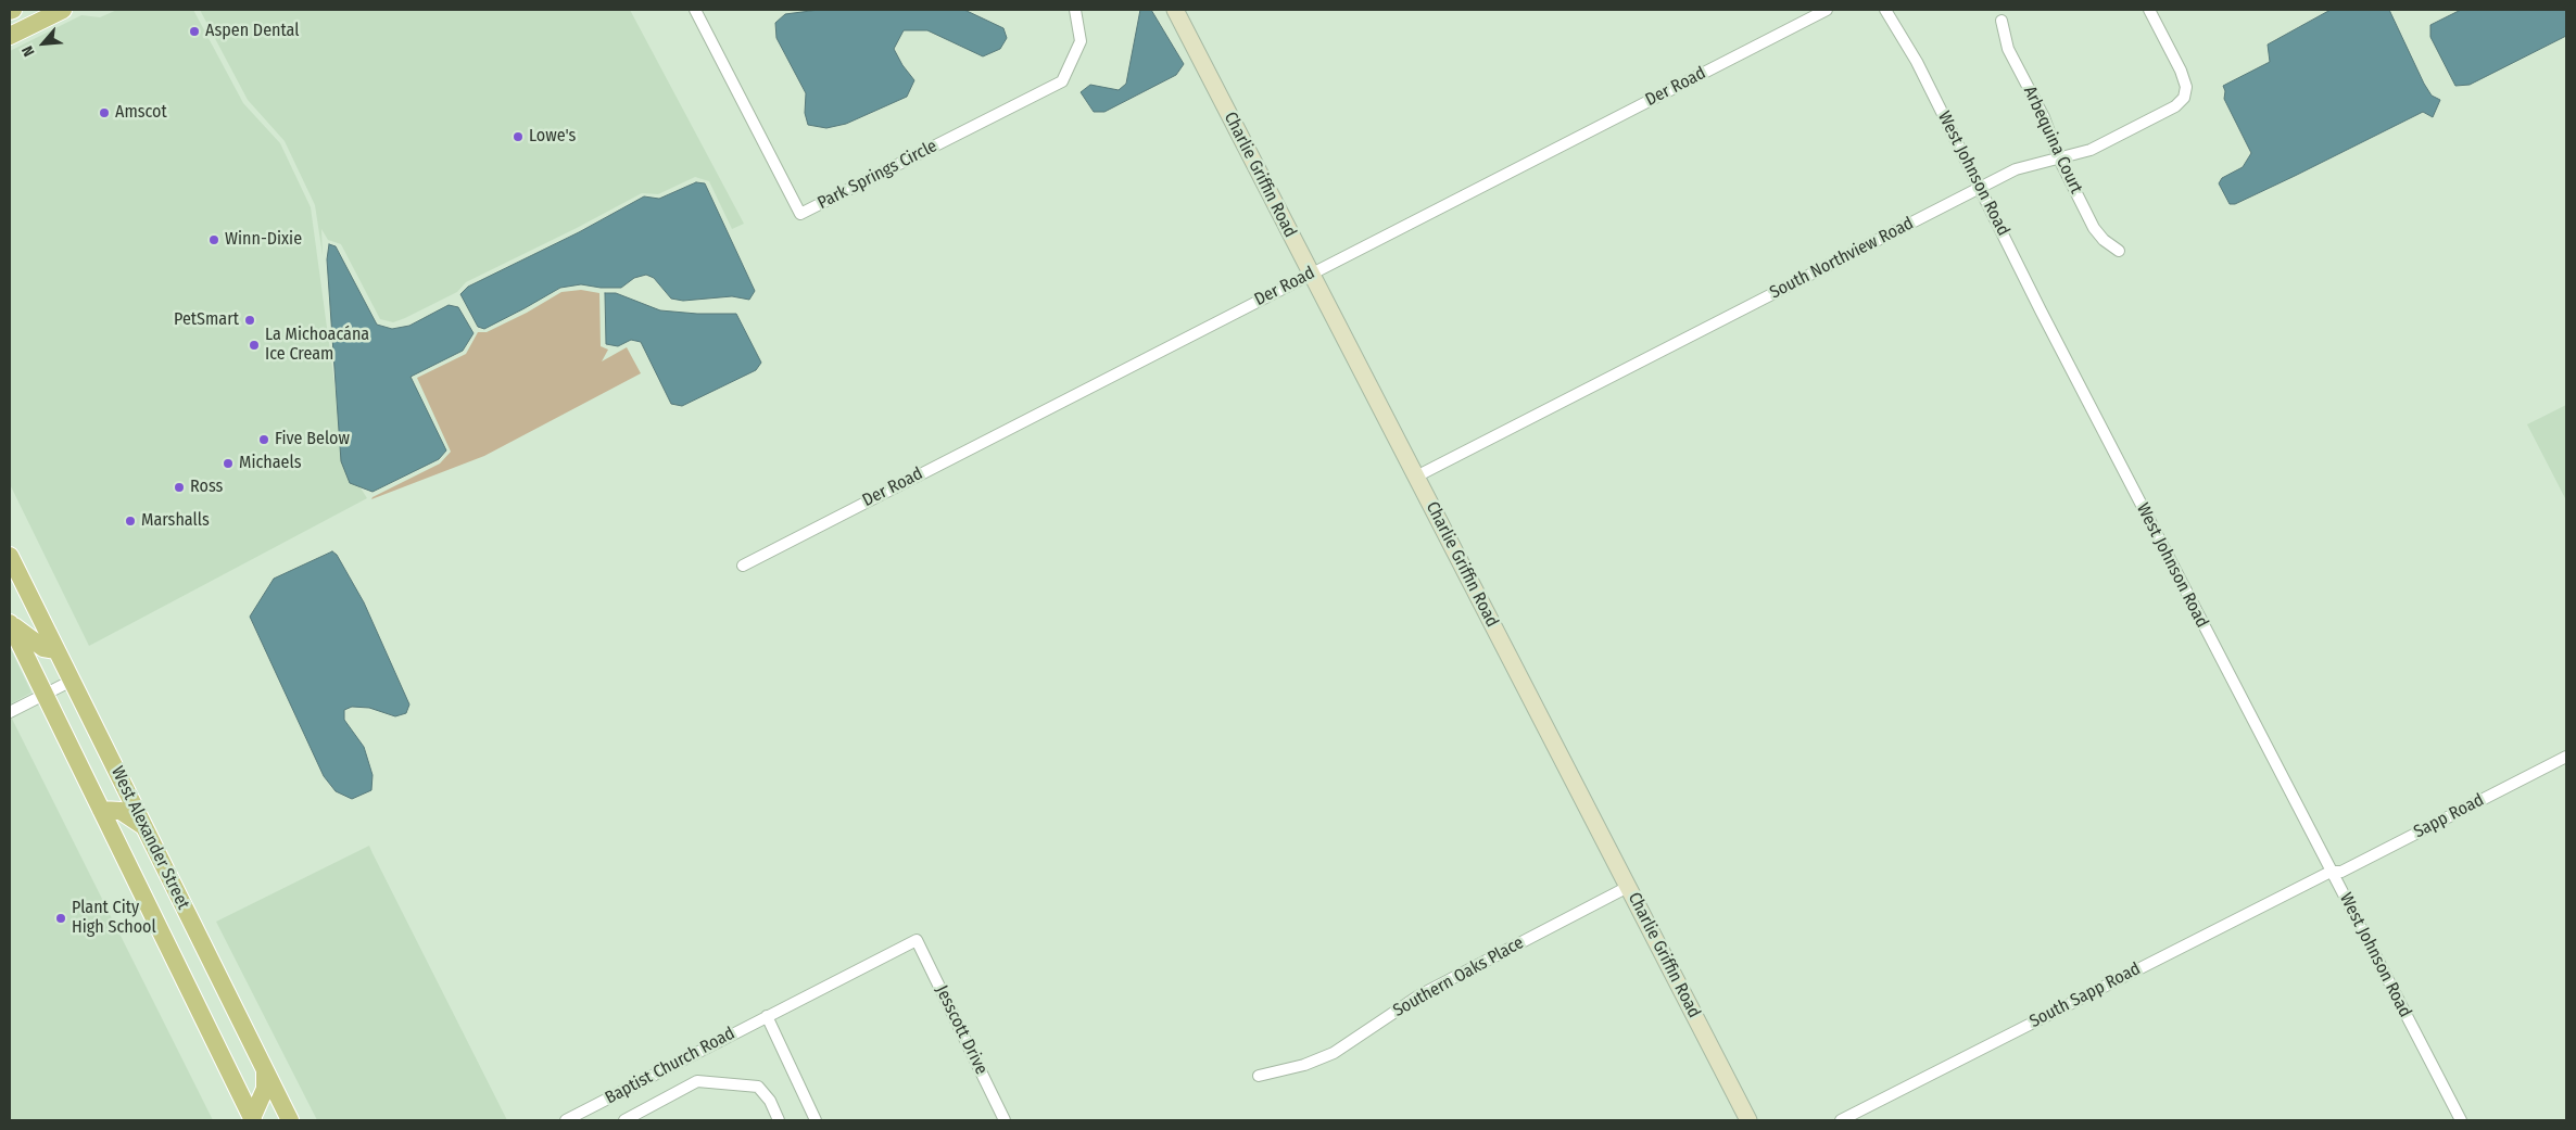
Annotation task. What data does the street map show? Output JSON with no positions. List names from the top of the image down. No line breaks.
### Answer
{"streets":{"main road":["West Alexander Street"],"street":["Der Road","Arbequina Court","West Johnson Road","Park Springs Circle","Charlie Griffin Road","South Northview Road","Sapp Road","Southern Oaks Place","South Sapp Road","Jesscott Drive","Baptist Church Road"]},"crossings":[["Der Road","Charlie Griffin Road"],["Arbequina Court","South Northview Road"],["West Johnson Road","South Northview Road"],["West Johnson Road","Sapp Road"],["West Johnson Road","South Sapp Road"],["Charlie Griffin Road","South Northview Road"],["Charlie Griffin Road","Southern Oaks Place"],["Sapp Road","South Sapp Road"],["Jesscott Drive","Baptist Church Road"]],"places":["Aspen Dental","Amscot","Lowe's","Winn-Dixie","PetSmart","La Michoacána Ice Cream","Five Below","Michaels","Ross","Marshalls","Plant City High School"],"north":"bottom left"}
